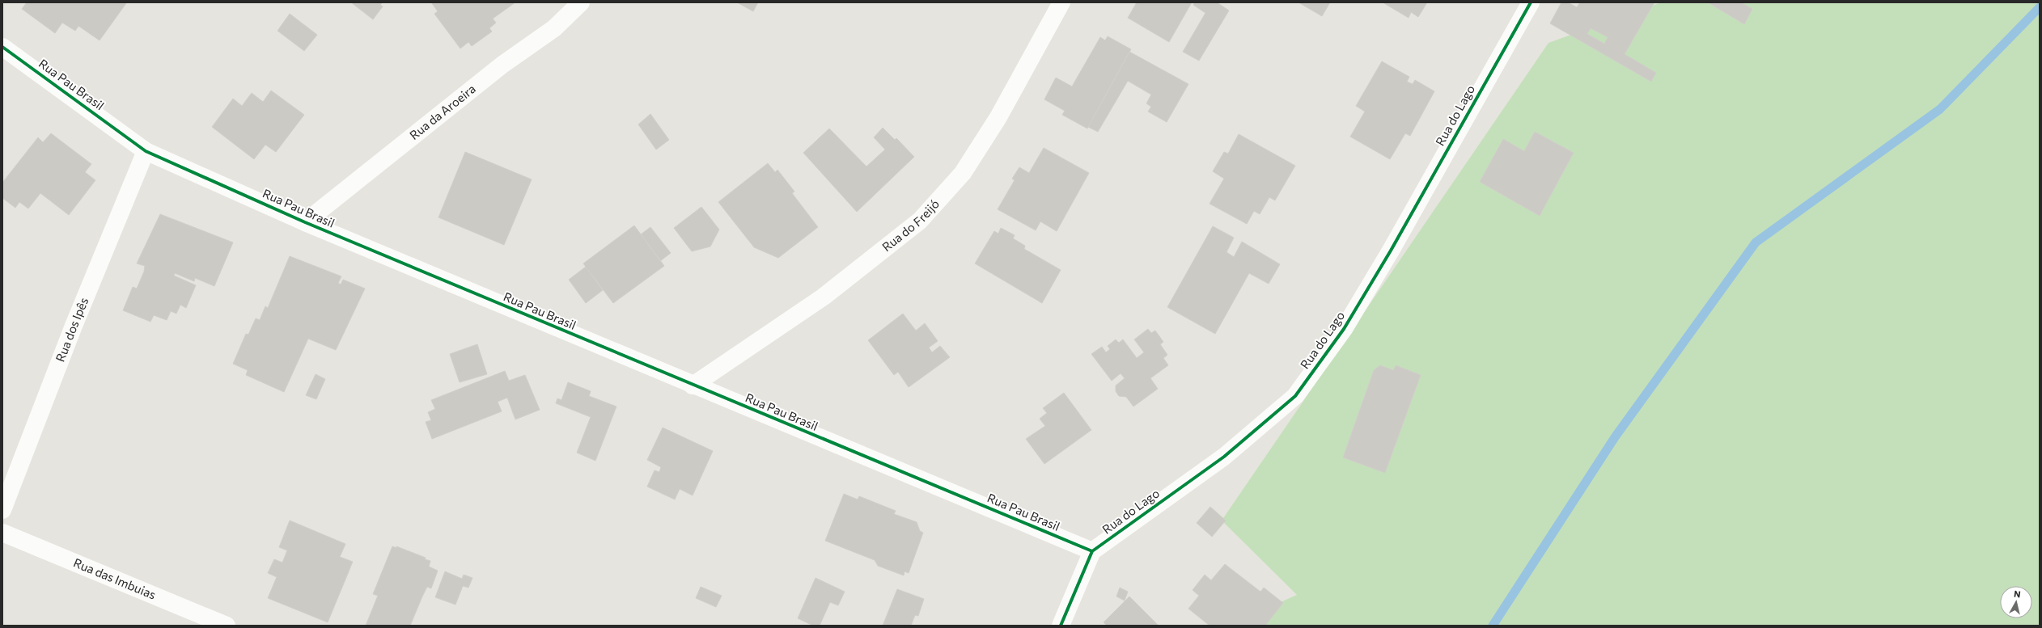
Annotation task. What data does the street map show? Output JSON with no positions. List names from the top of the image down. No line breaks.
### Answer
{"streets":{"street":["Rua Pau Brasil","Rua da Aroeira","Rua do Lago","Rua do Freijó","Rua dos Ipês","Rua das Imbuias"]},"crossings":[["Rua Pau Brasil","Rua da Aroeira"],["Rua Pau Brasil","Rua do Lago"],["Rua Pau Brasil","Rua do Freijó"],["Rua Pau Brasil","Rua dos Ipês"]],"north":"top"}
